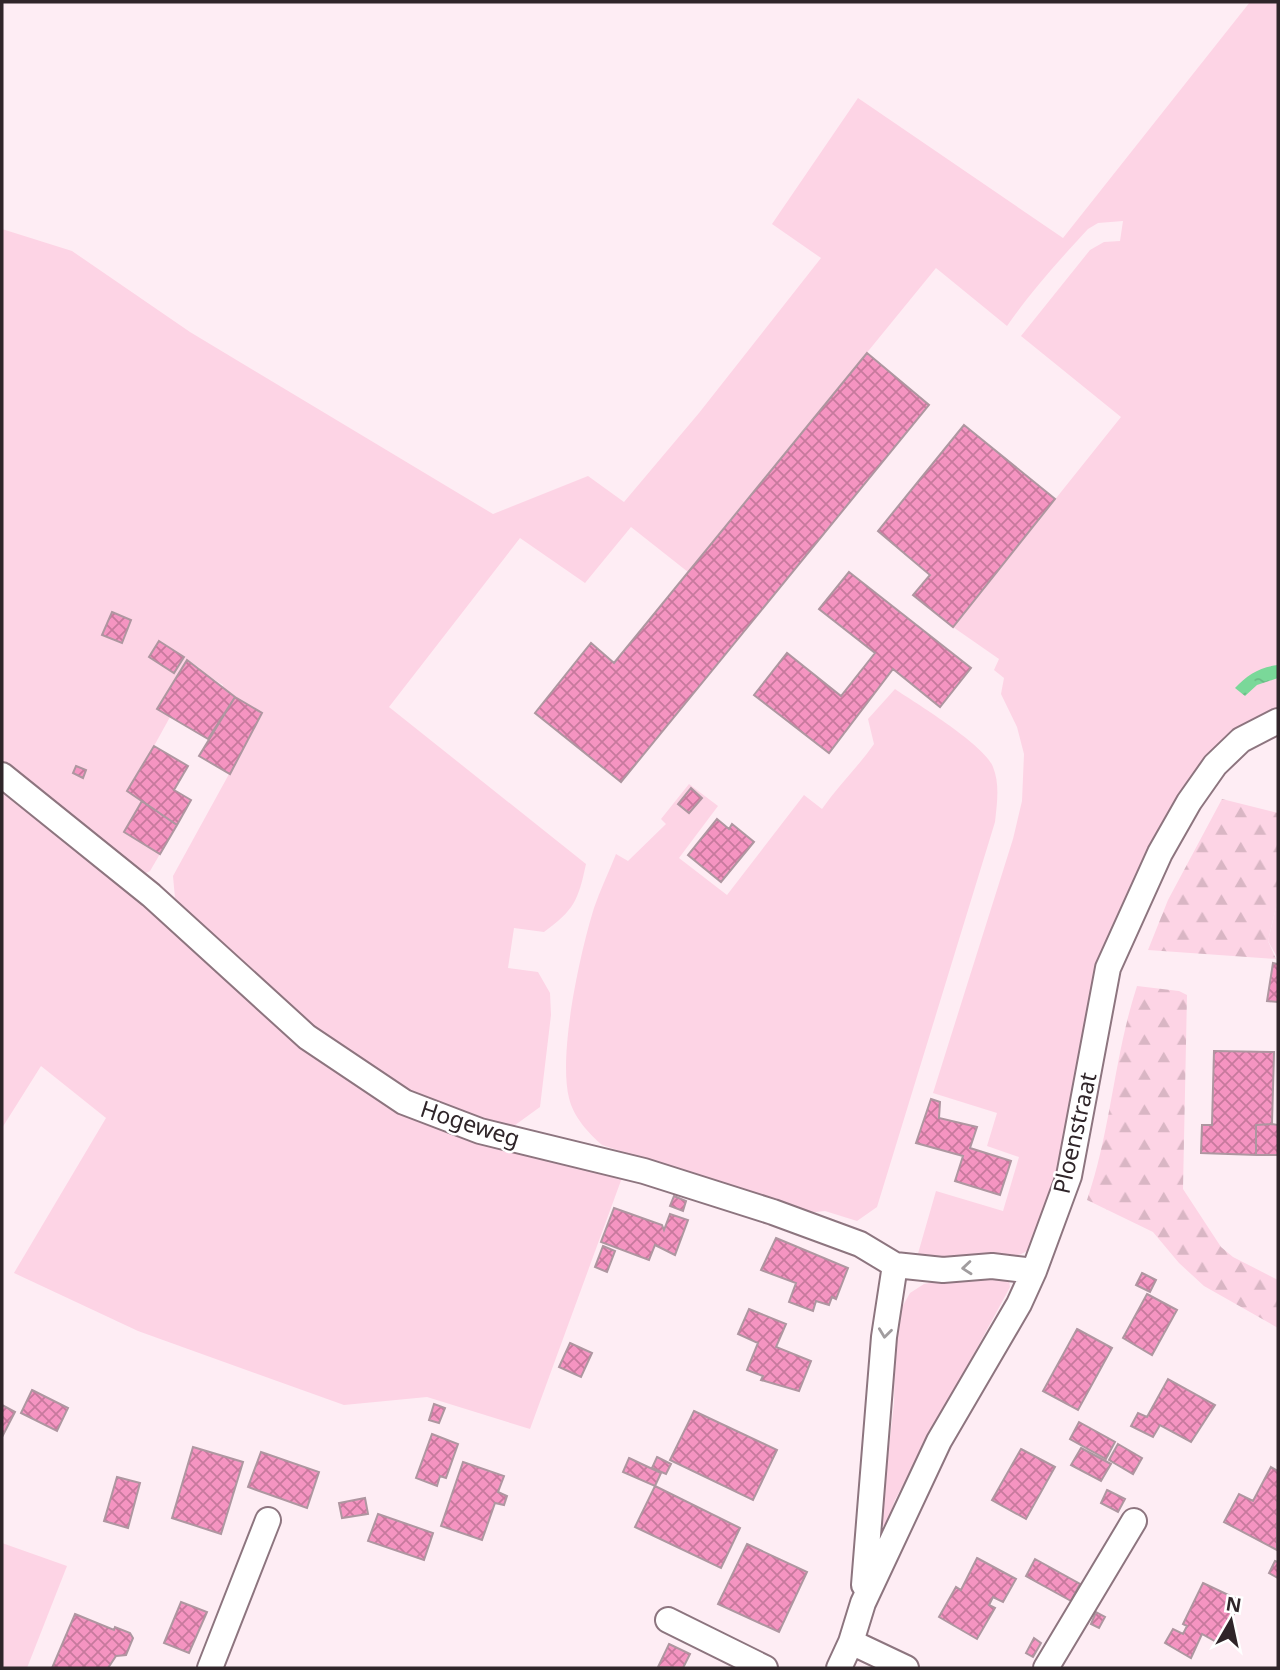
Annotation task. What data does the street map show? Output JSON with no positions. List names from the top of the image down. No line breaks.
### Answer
{"streets":{"street":["Hogeweg","Ploenstraat"]},"crossings":[["Hogeweg","Ploenstraat"]],"north":"top"}
